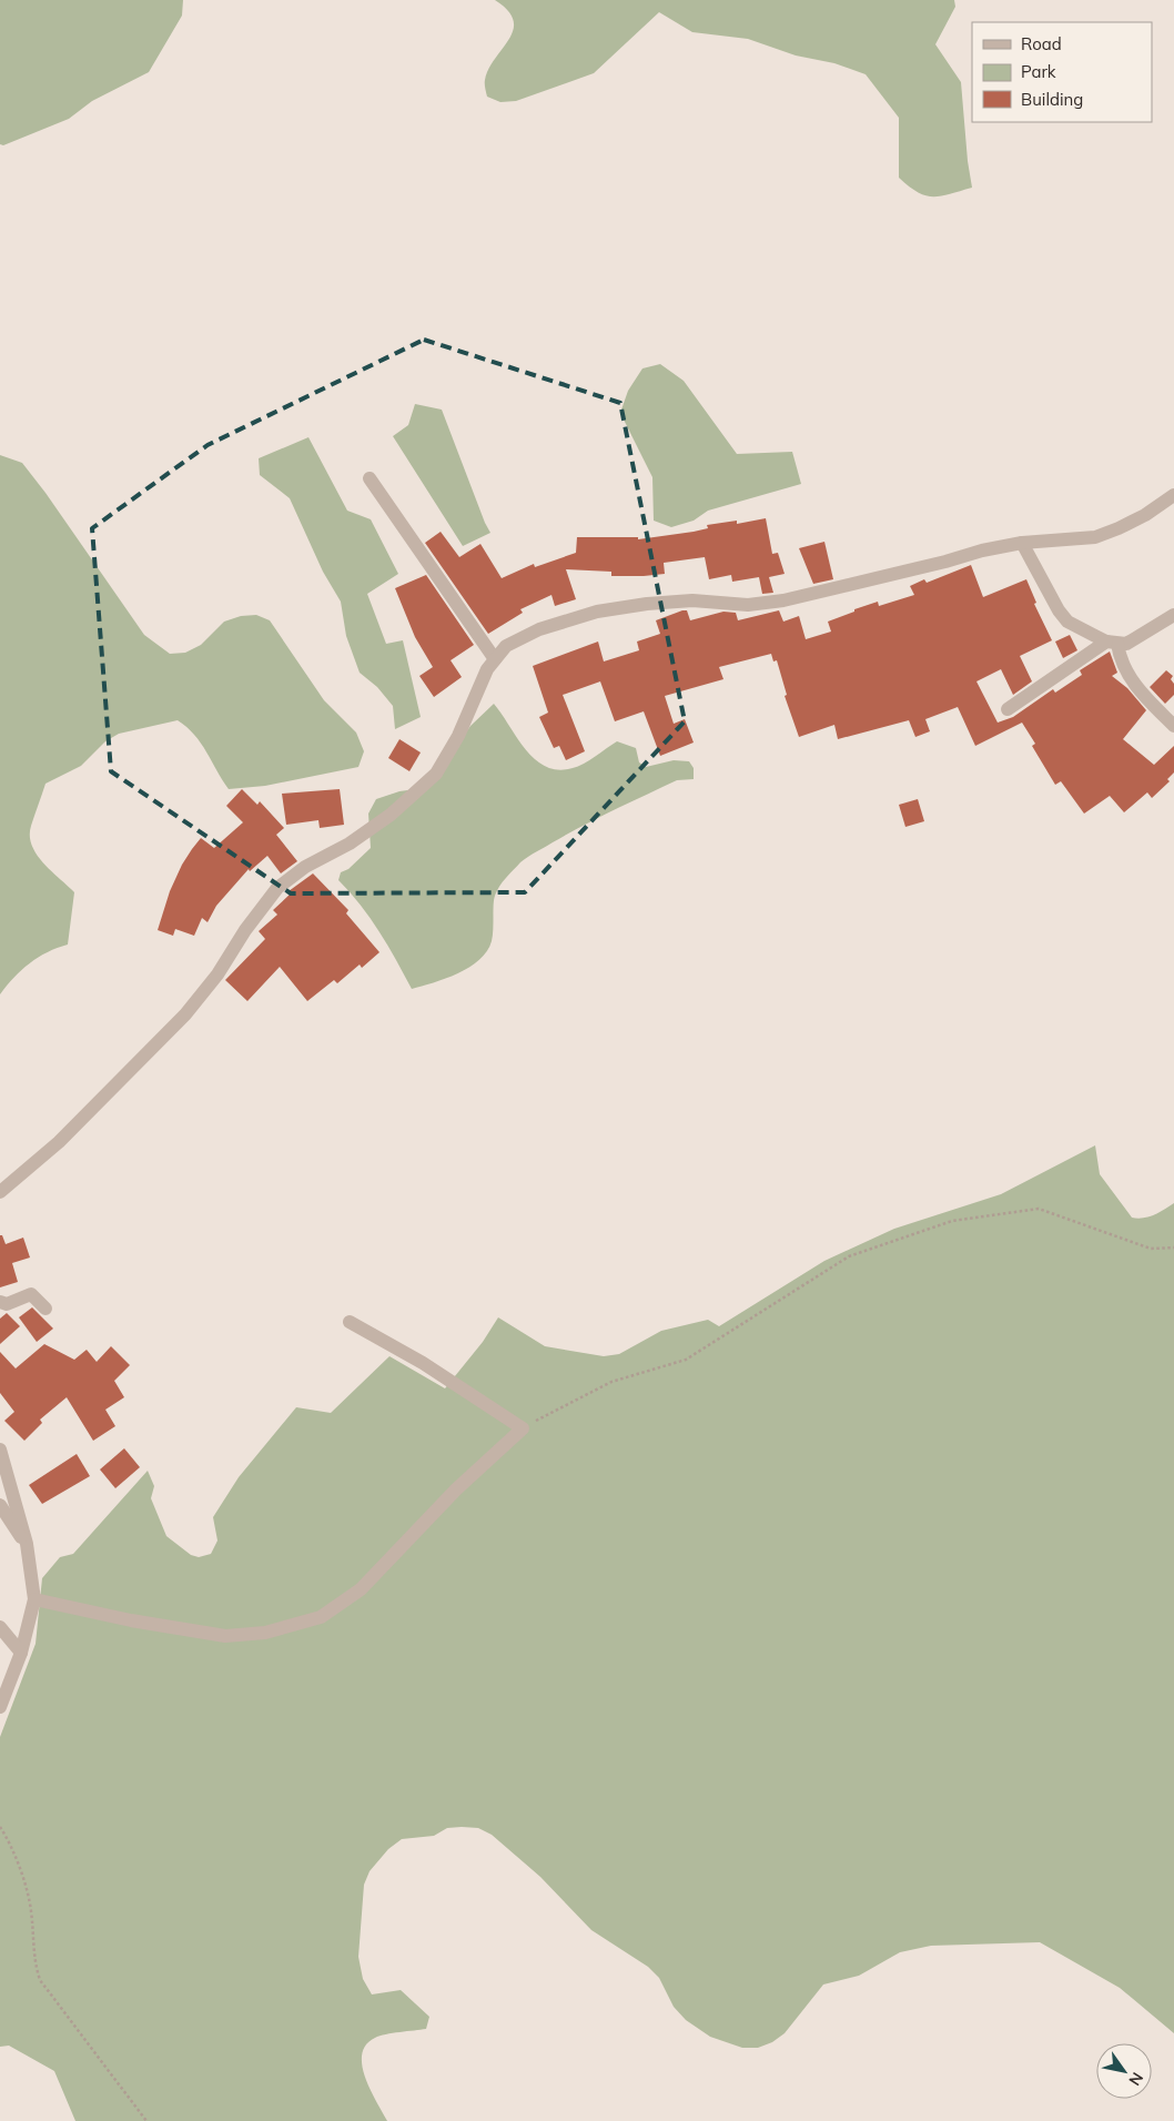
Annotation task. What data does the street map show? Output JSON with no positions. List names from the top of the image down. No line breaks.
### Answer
{"legend":["Road","Park","Building"],"north":"bottom right"}
